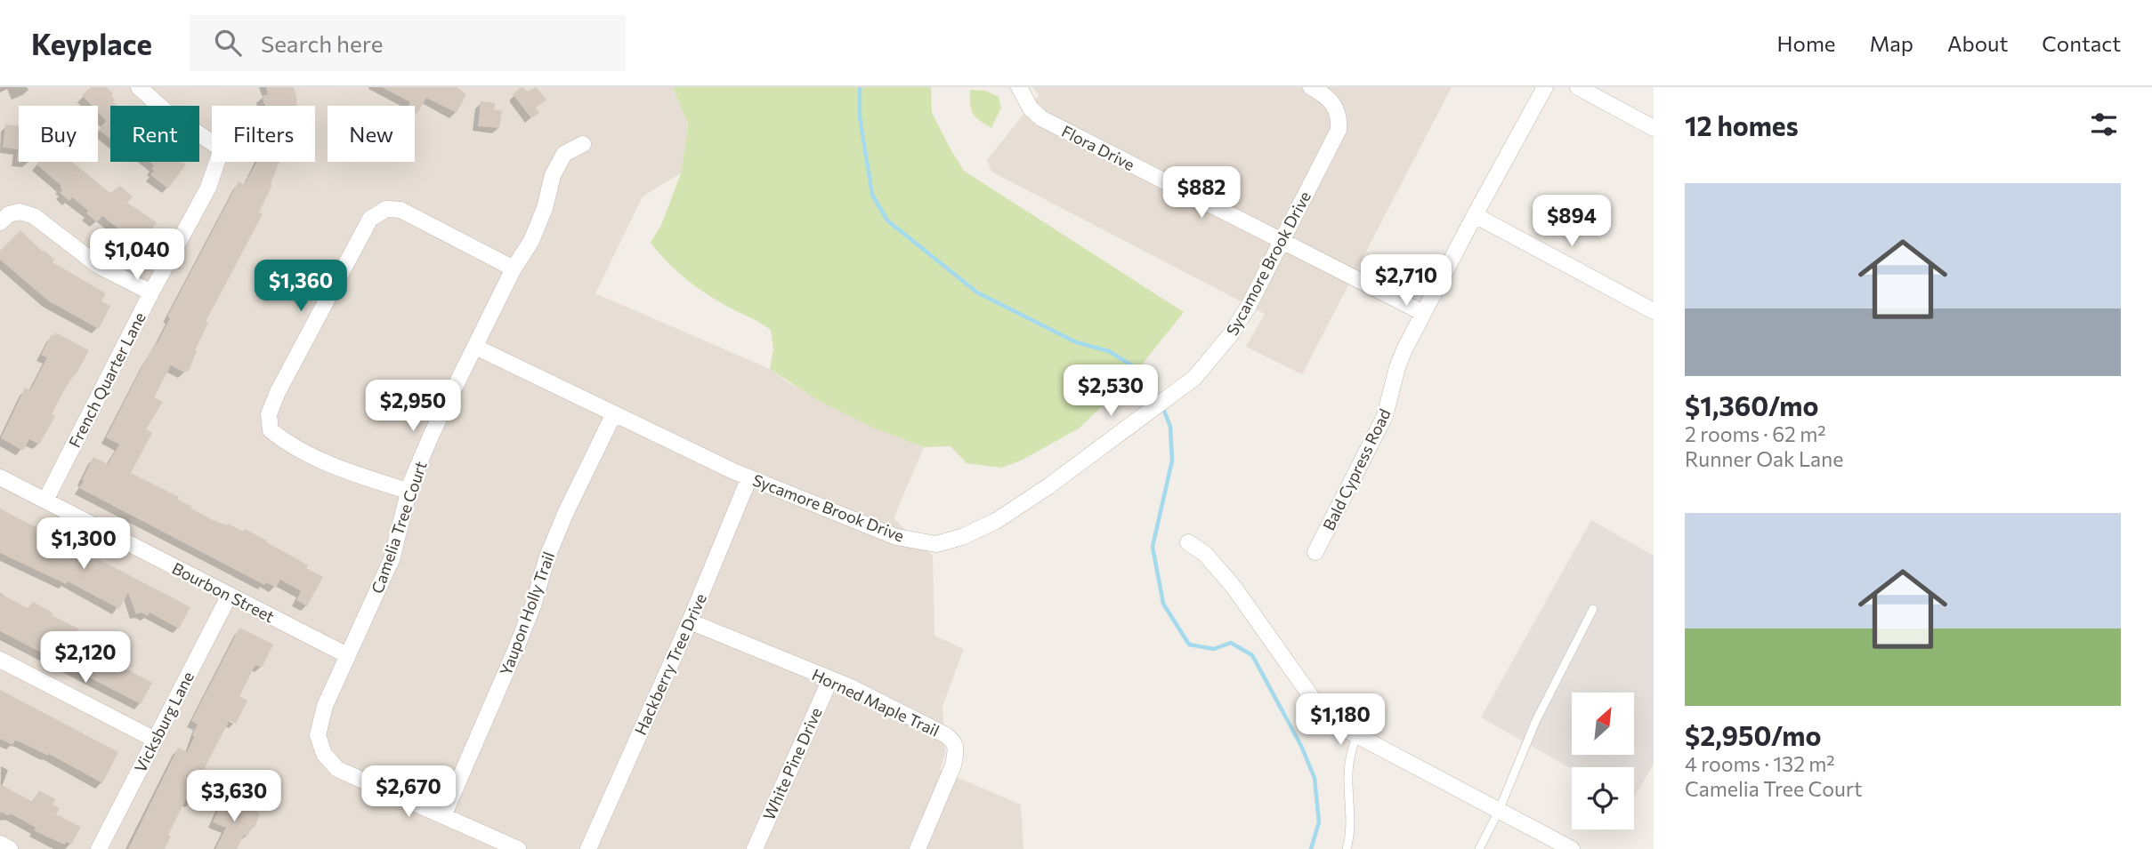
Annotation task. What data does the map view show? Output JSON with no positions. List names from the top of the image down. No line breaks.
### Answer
{"streets":{"street":["Flora Drive","Sycamore Brook Drive","French Quarter Lane","Bald Cypress Road","Camelia Tree Court","Bourbon Street","Yaupon Holly Trail","Hackberry Tree Drive","Horned Maple Trail","Vicksburg Lane","White Pine Drive"]},"crossings":[["Flora Drive","Sycamore Brook Drive"],["Flora Drive","Bald Cypress Road"],["Sycamore Brook Drive","Camelia Tree Court"],["Sycamore Brook Drive","Yaupon Holly Trail"],["Sycamore Brook Drive","Hackberry Tree Drive"],["French Quarter Lane","Bourbon Street"],["Camelia Tree Court","Bourbon Street"],["Camelia Tree Court","Yaupon Holly Trail"],["Bourbon Street","Vicksburg Lane"],["Hackberry Tree Drive","Horned Maple Trail"],["Horned Maple Trail","White Pine Drive"]],"north":"top right","page":{"header":"Keyplace","search":"Search here","nav":["Home","Map","About","Contact"],"heading":"12 homes","chip":["Buy","Rent","Filters","New"],"list":[{"name":"$1,360/mo","note":"2 rooms · 62 m² · Runner Oak Lane"},{"name":"$2,950/mo","note":"4 rooms · 132 m² · Camelia Tree Court"}],"price":["$882","$894","$1,040","$2,710","$1,360","$2,530","$2,950","$1,300","$2,120","$1,180","$2,670","$3,630"]}}
